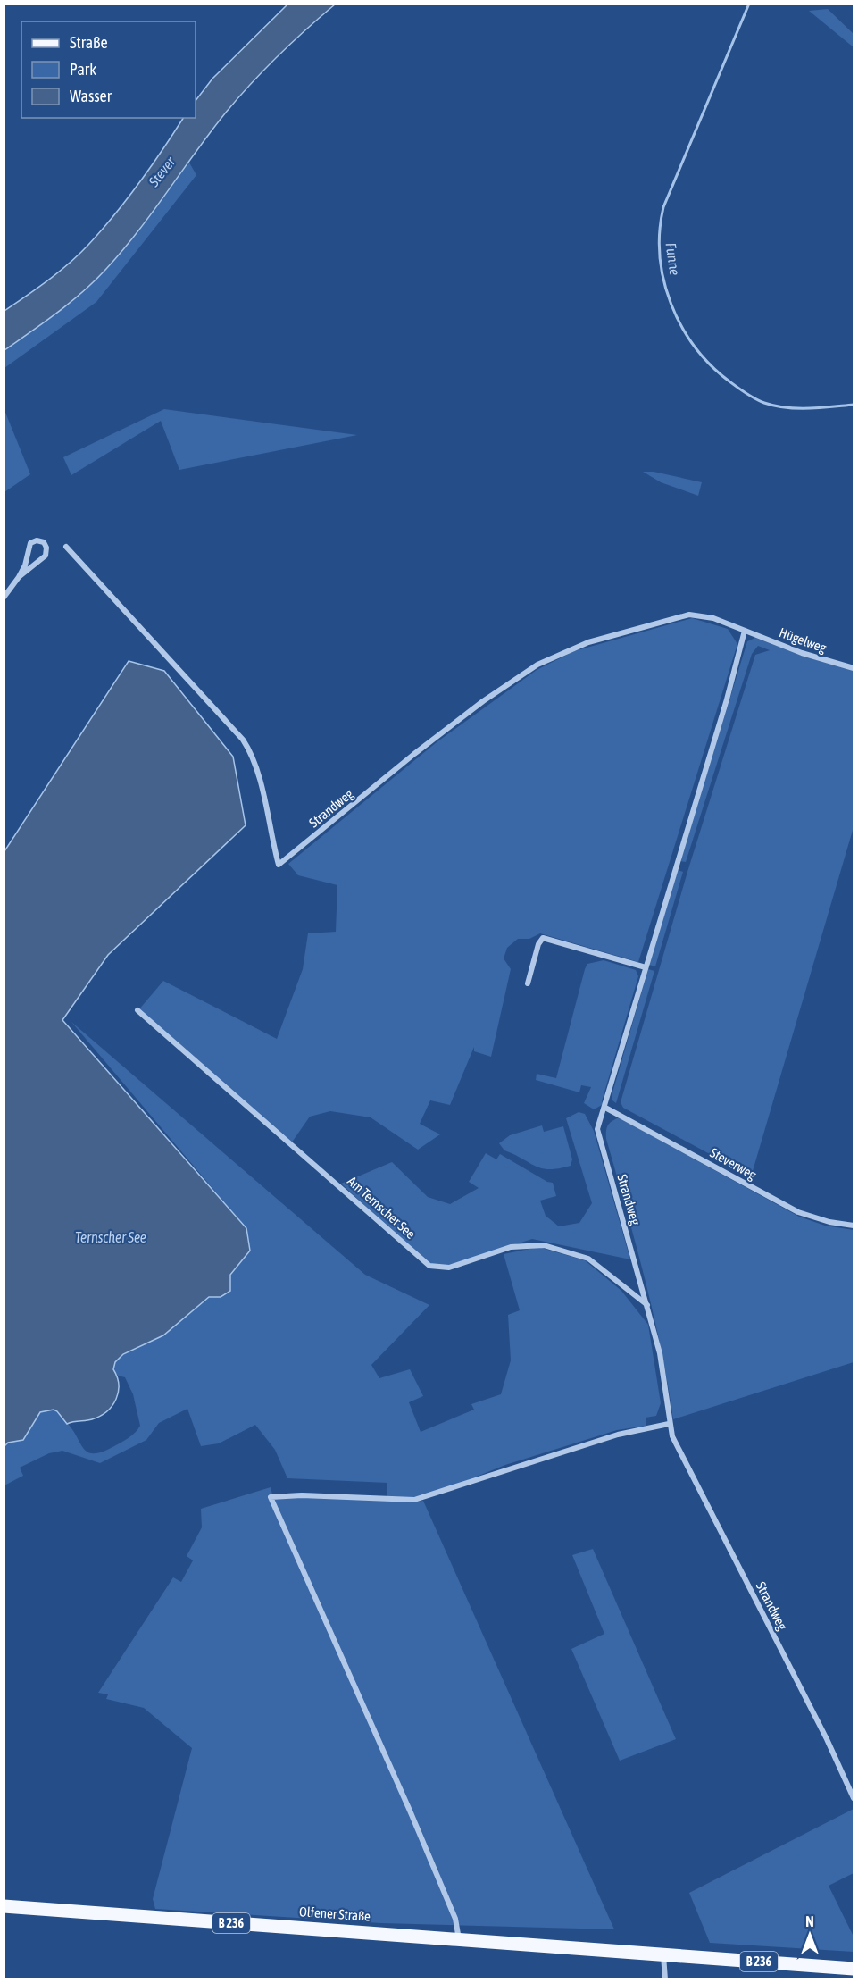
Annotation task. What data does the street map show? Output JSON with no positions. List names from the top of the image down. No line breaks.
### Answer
{"streets":{"main road":["Olfener Straße","B 236"],"street":["Hügelweg","Strandweg","Steverweg","Am Ternscher See"]},"crossings":[["Hügelweg","Strandweg"],["Strandweg","Steverweg"],["Strandweg","Am Ternscher See"]],"water":["Stever","Funne","Ternscher See"],"legend":["Straße","Park","Wasser"],"north":"top"}
